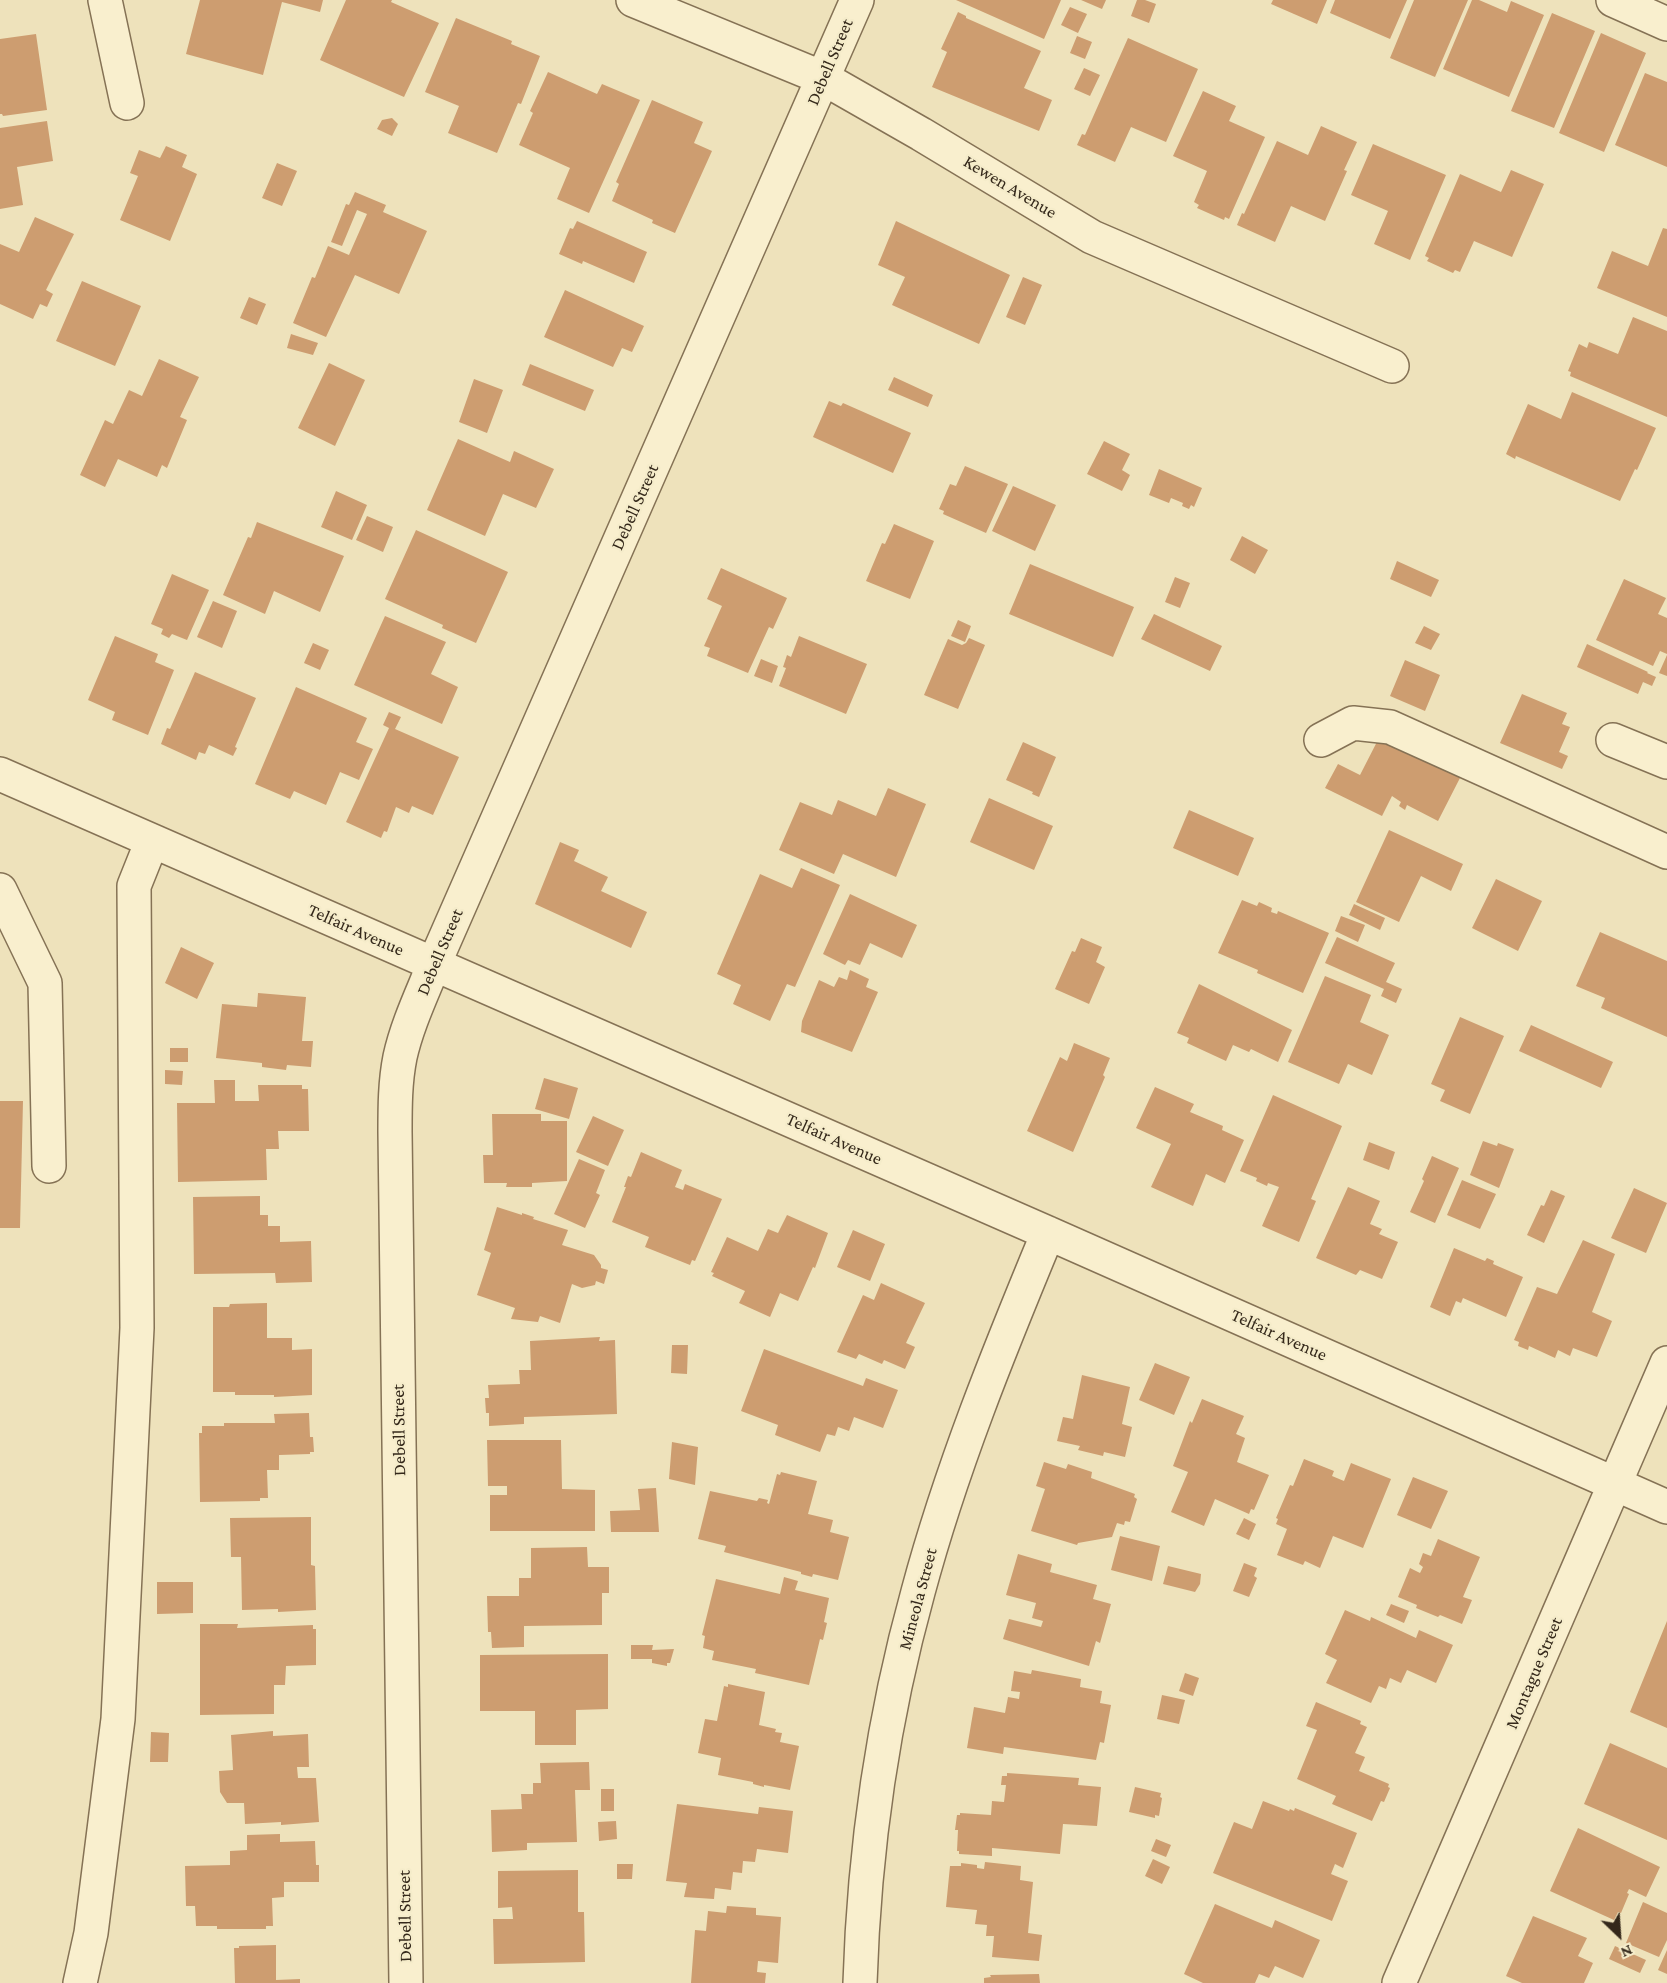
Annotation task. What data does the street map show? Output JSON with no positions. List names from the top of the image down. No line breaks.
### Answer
{"streets":{"street":["Debell Street","Kewen Avenue","Telfair Avenue","Mineola Street","Montague Street"]},"crossings":[["Debell Street","Kewen Avenue"],["Debell Street","Telfair Avenue"],["Telfair Avenue","Mineola Street"],["Telfair Avenue","Montague Street"]],"north":"bottom right"}
